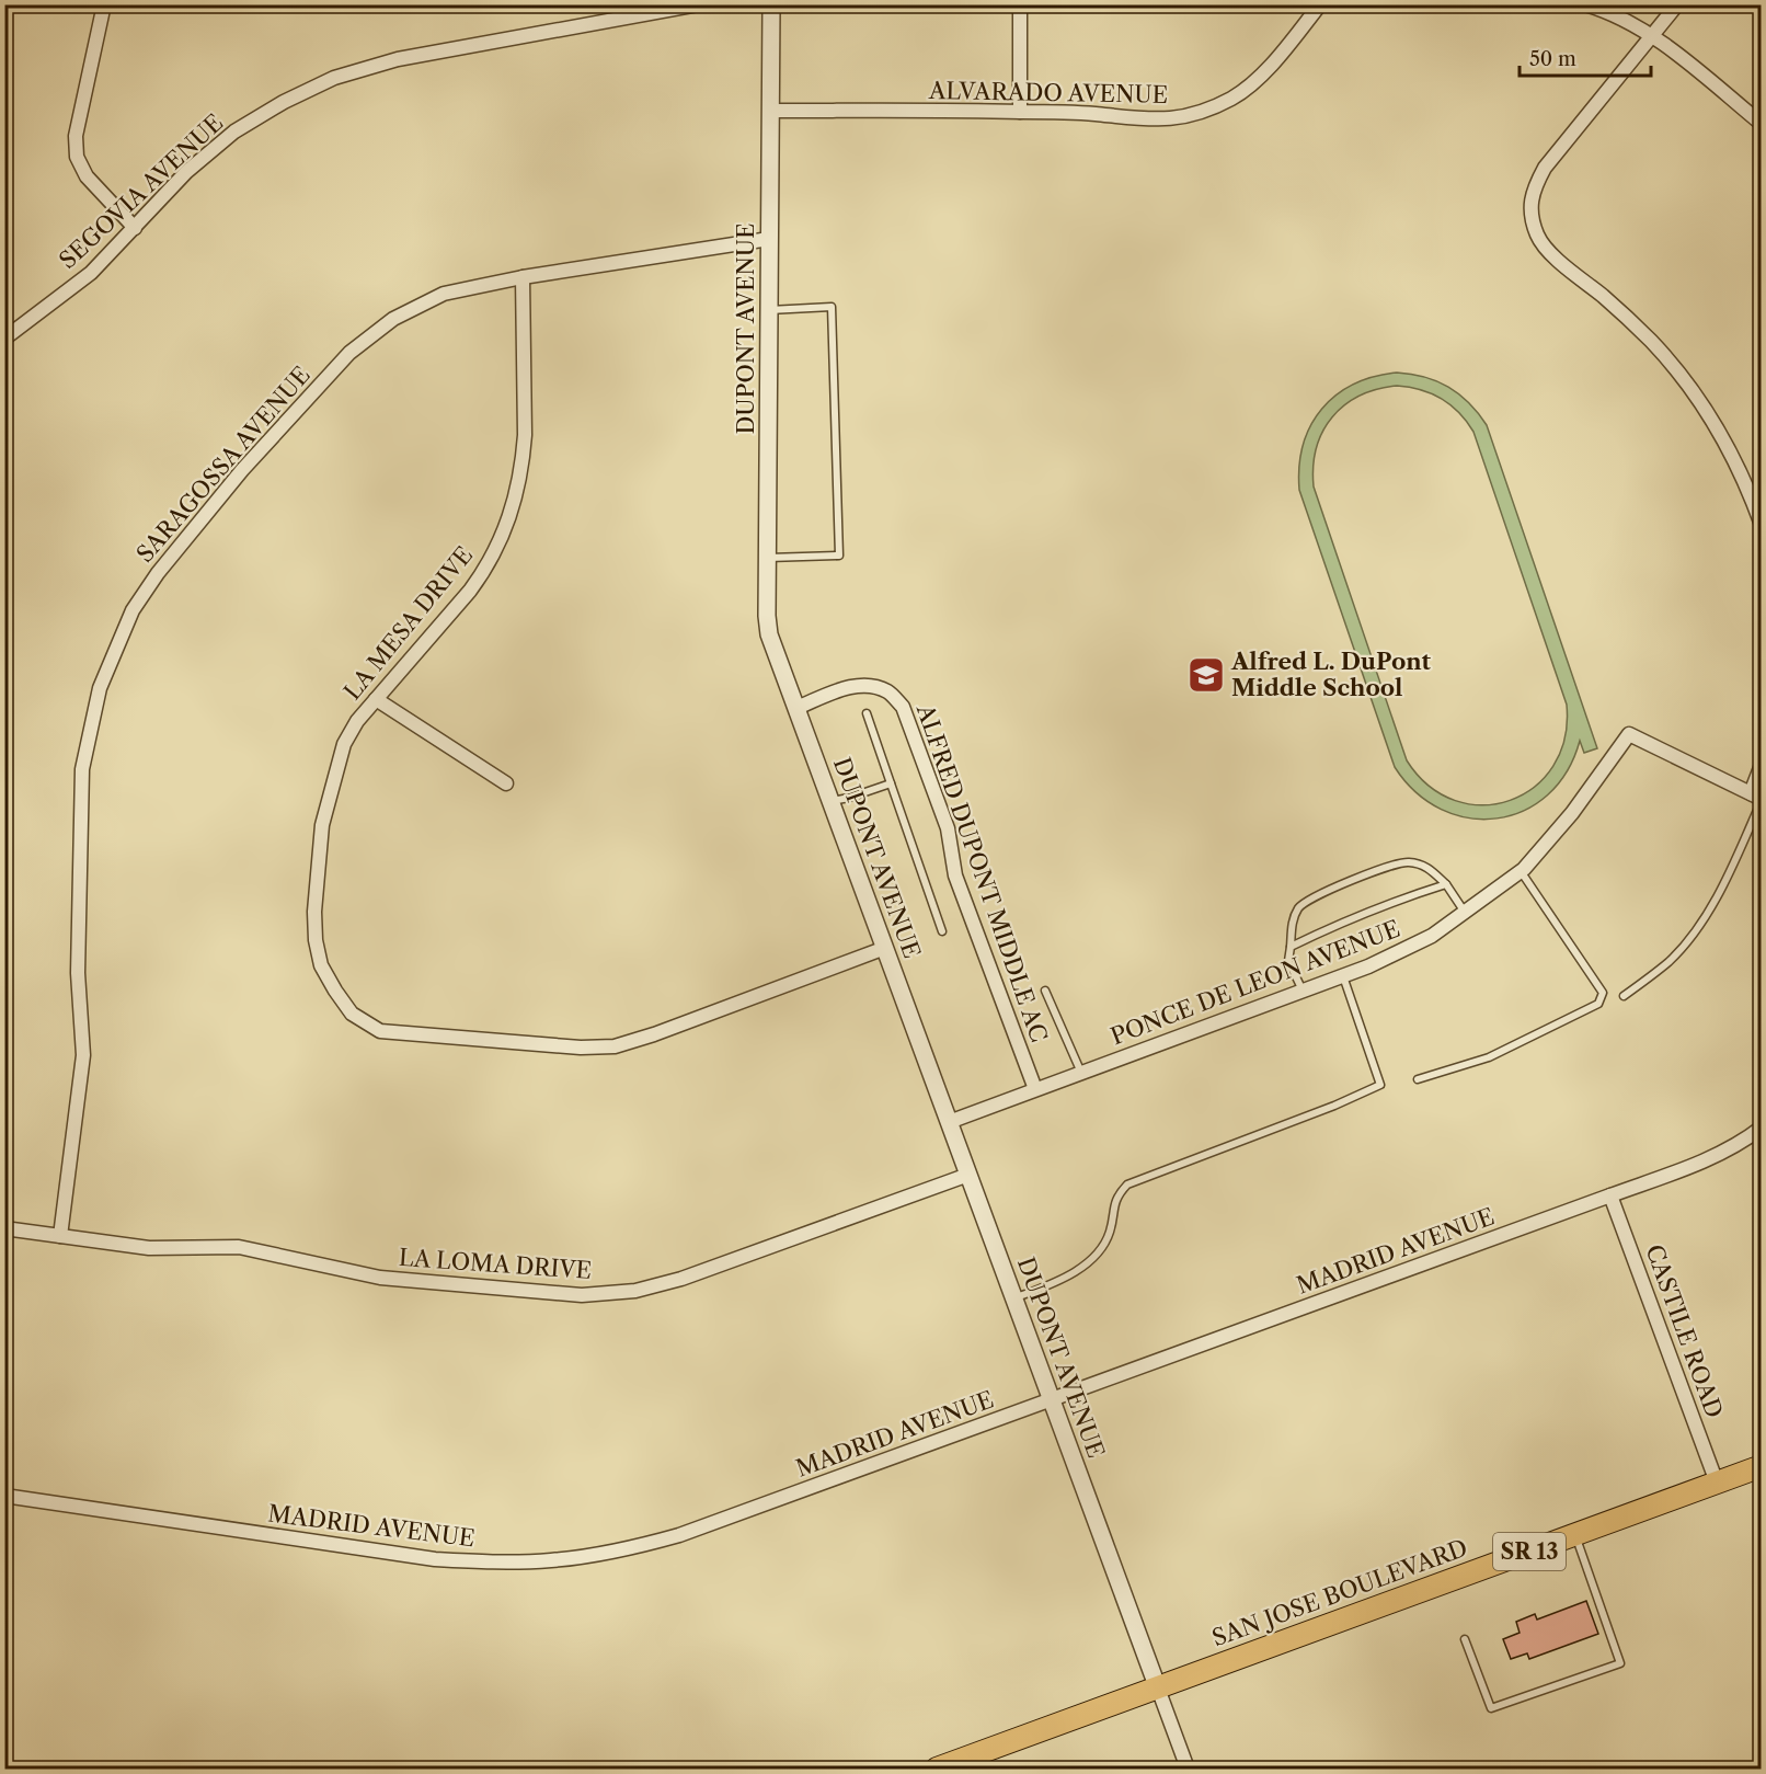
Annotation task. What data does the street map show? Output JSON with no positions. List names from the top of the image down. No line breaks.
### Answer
{"streets":{"main road":["SR 13","SAN JOSE BOULEVARD"],"street":["ALVARADO AVENUE","SEGOVIA AVENUE","DUPONT AVENUE","SARAGOSSA AVENUE","LA MESA DRIVE","ALFRED DUPONT MIDDLE AC","PONCE DE LEON AVENUE","MADRID AVENUE","LA LOMA DRIVE","CASTILE ROAD"]},"crossings":[["ALVARADO AVENUE","DUPONT AVENUE"],["DUPONT AVENUE","SARAGOSSA AVENUE"],["DUPONT AVENUE","LA MESA DRIVE"],["DUPONT AVENUE","ALFRED DUPONT MIDDLE AC"],["DUPONT AVENUE","PONCE DE LEON AVENUE"],["DUPONT AVENUE","MADRID AVENUE"],["DUPONT AVENUE","LA LOMA DRIVE"],["DUPONT AVENUE","SAN JOSE BOULEVARD"],["SARAGOSSA AVENUE","LA MESA DRIVE"],["SARAGOSSA AVENUE","LA LOMA DRIVE"],["ALFRED DUPONT MIDDLE AC","PONCE DE LEON AVENUE"],["MADRID AVENUE","CASTILE ROAD"],["CASTILE ROAD","SAN JOSE BOULEVARD"]],"places":{"school or university":["Alfred L. DuPont Middle School"]},"scale_bar":"50 m"}
